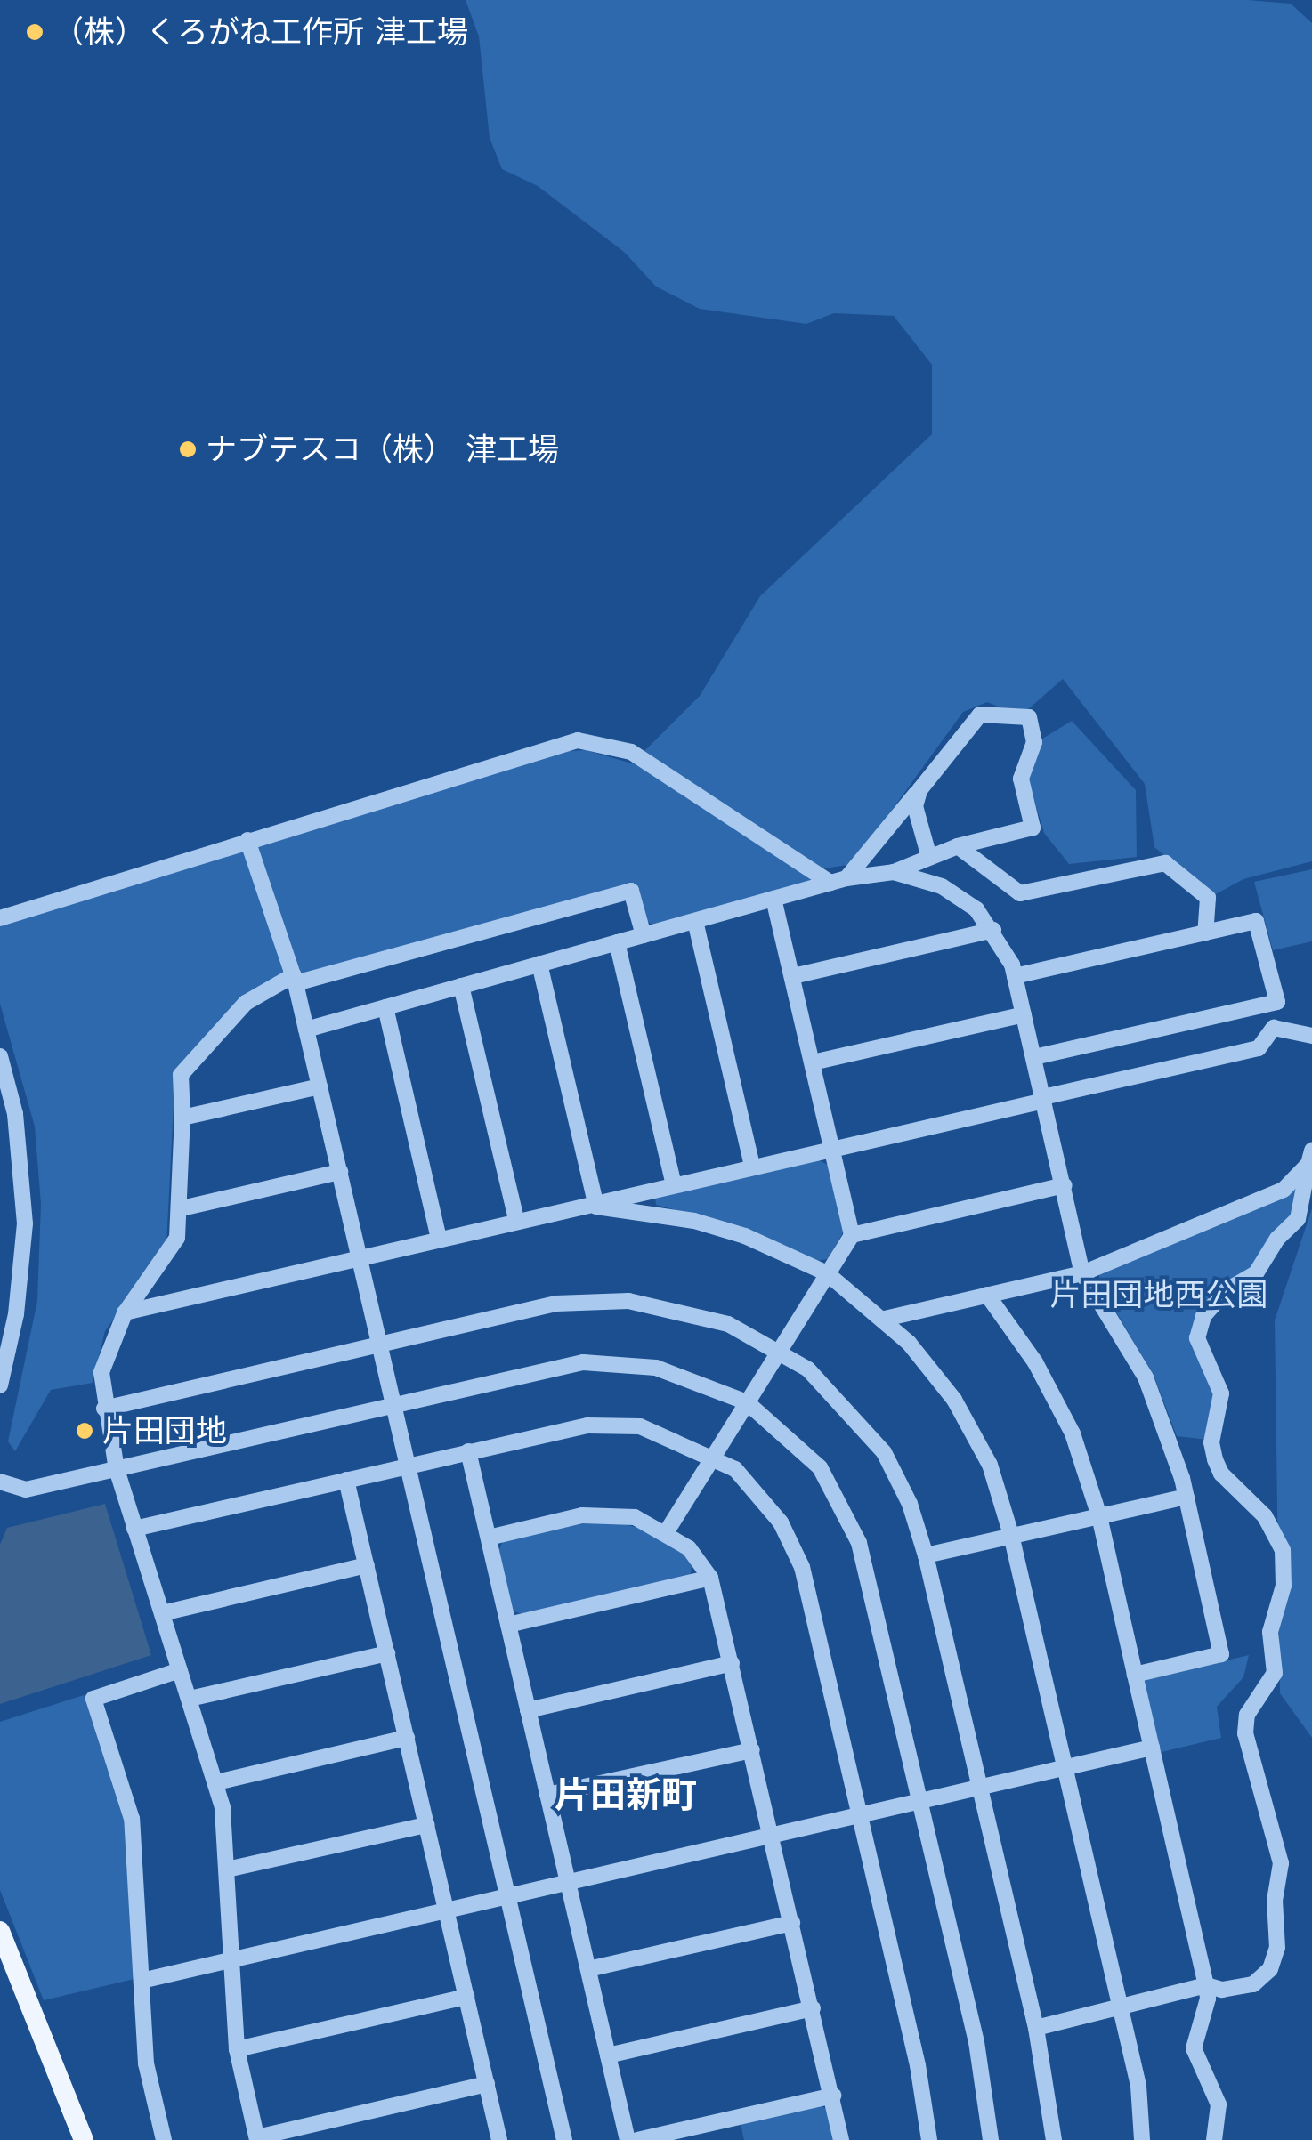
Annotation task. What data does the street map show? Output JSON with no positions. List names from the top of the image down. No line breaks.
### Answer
{"districts":["片田新町"],"parks":["片田団地西公園"],"places":["（株）くろがね工作所 津工場","ナブテスコ（株） 津工場","片田団地"]}
